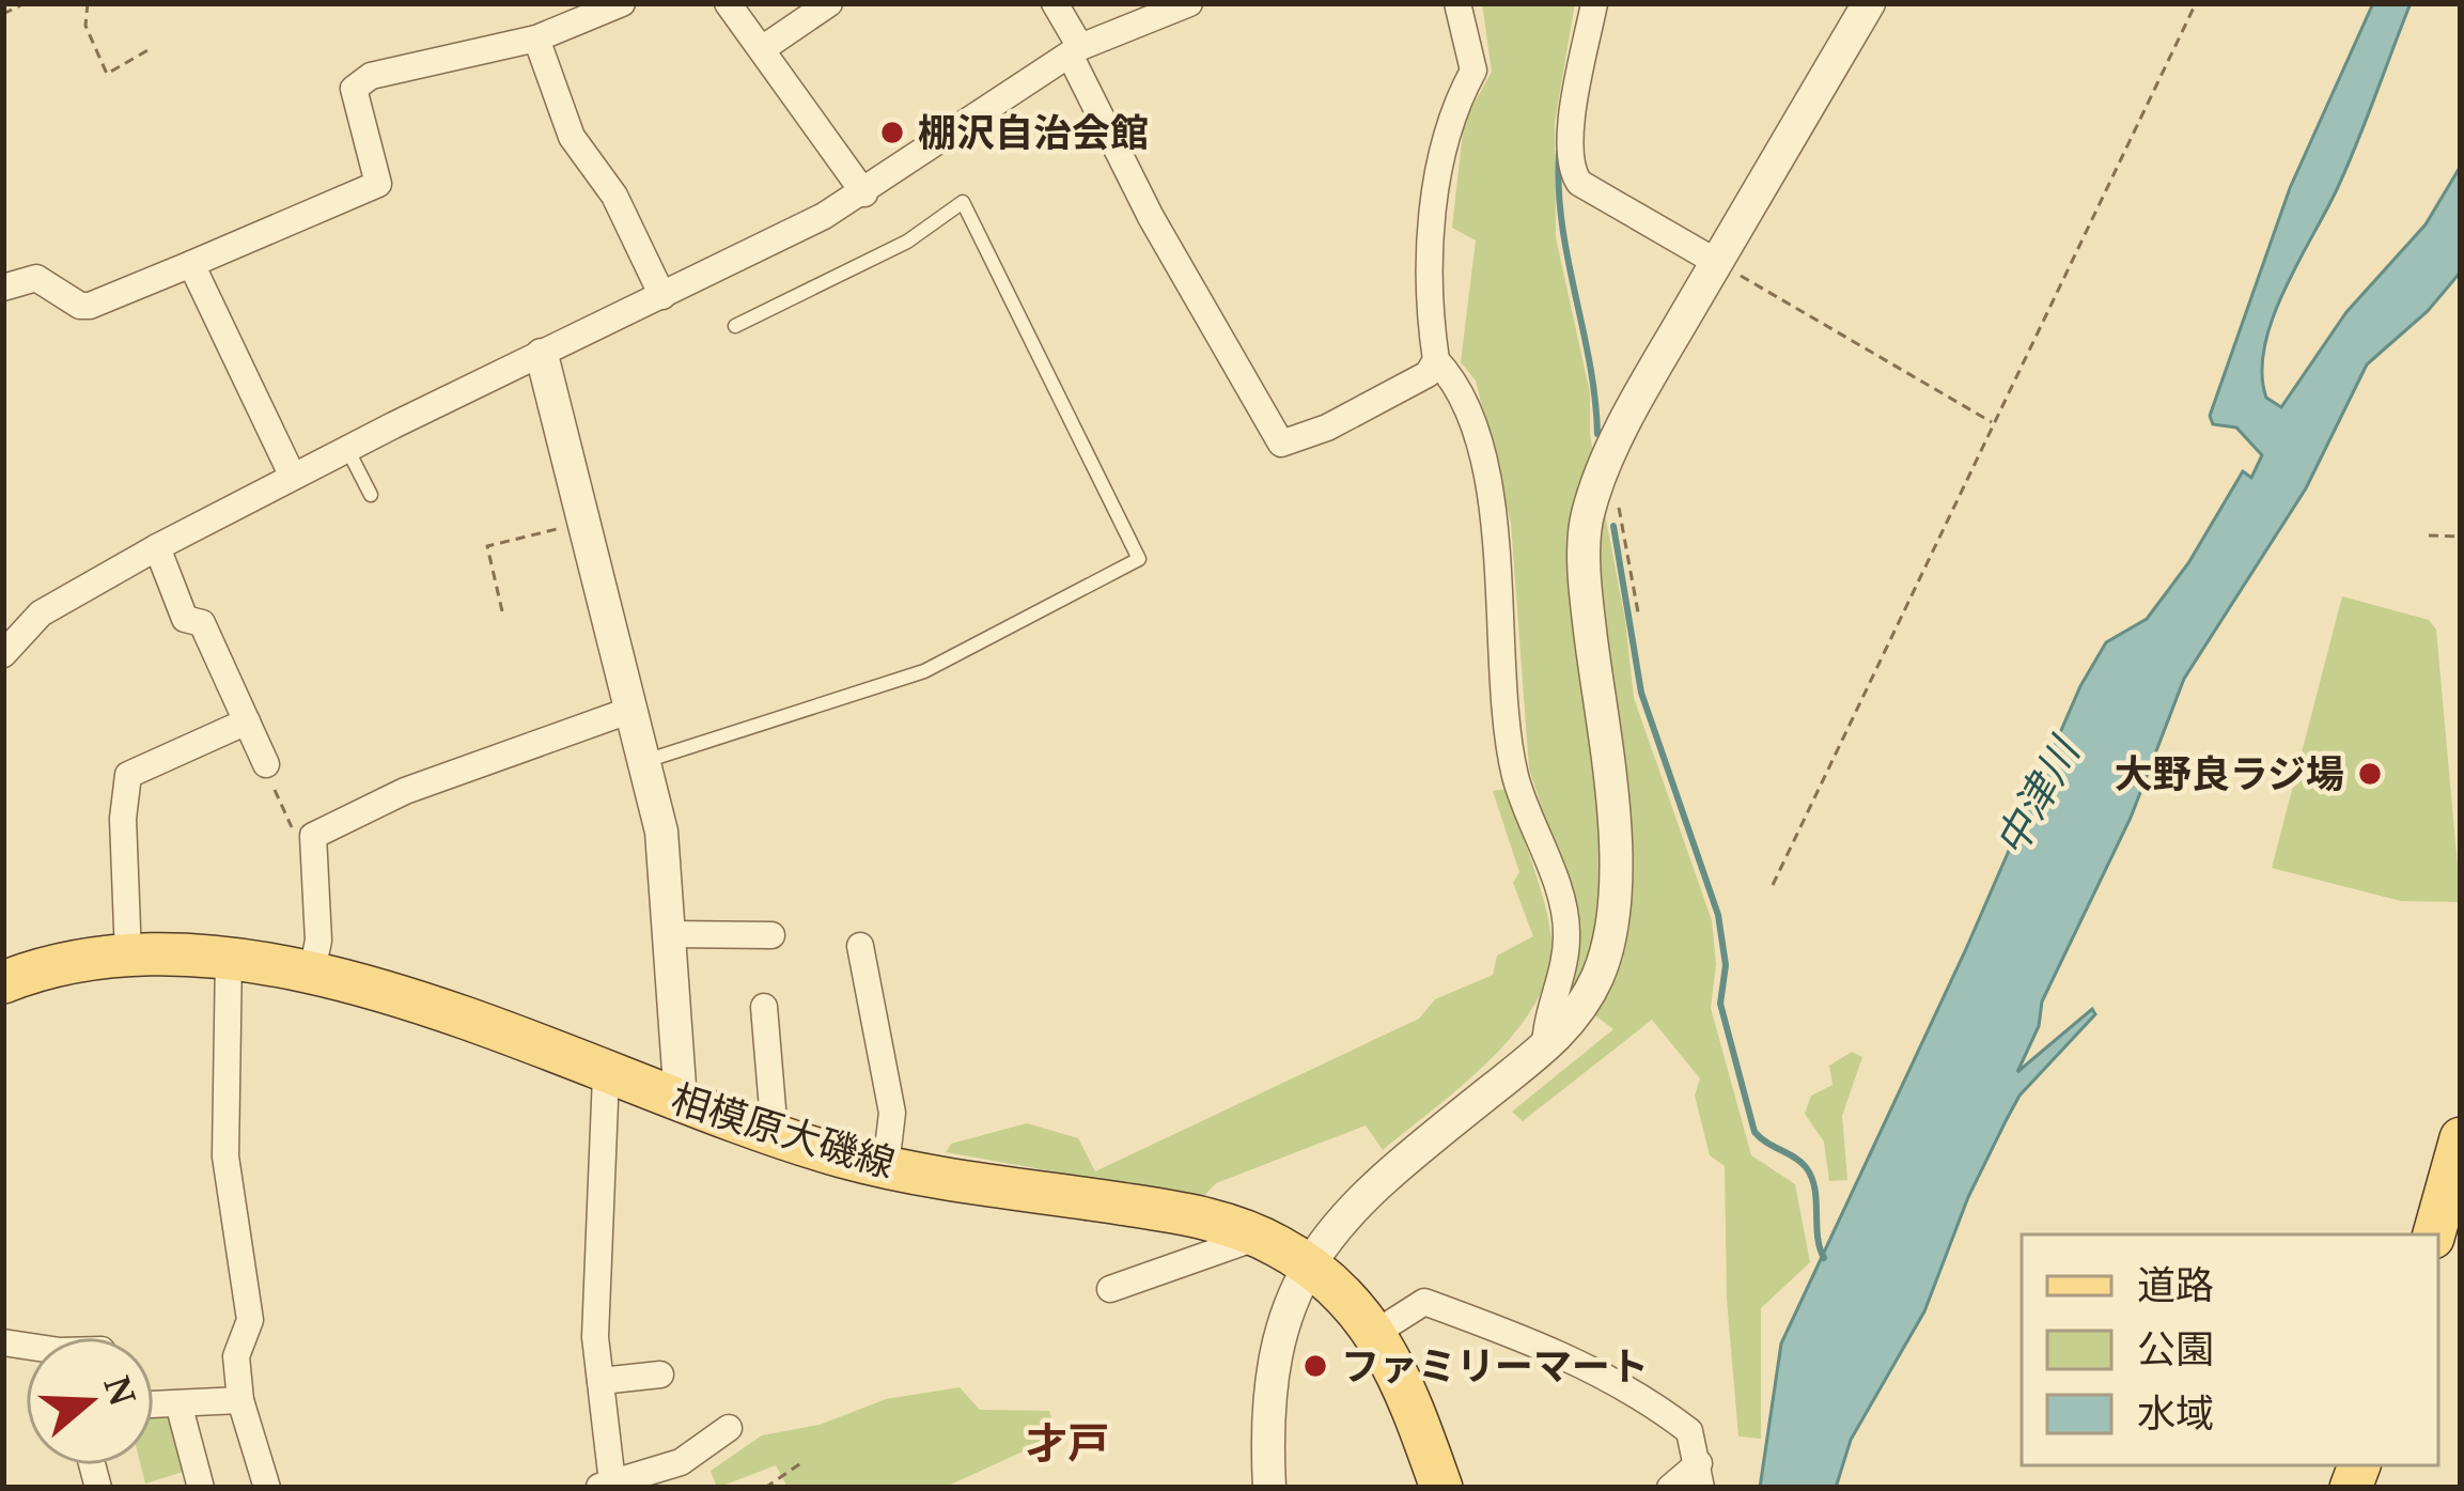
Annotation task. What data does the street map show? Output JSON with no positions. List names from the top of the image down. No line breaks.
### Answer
{"streets":{"main road":["相模原大磯線"]},"districts":["才戸"],"water":["中津川"],"places":["棚沢自治会館","大野良ラジ場","ファミリーマート"],"legend":["道路","公園","水域"],"north":"right"}
